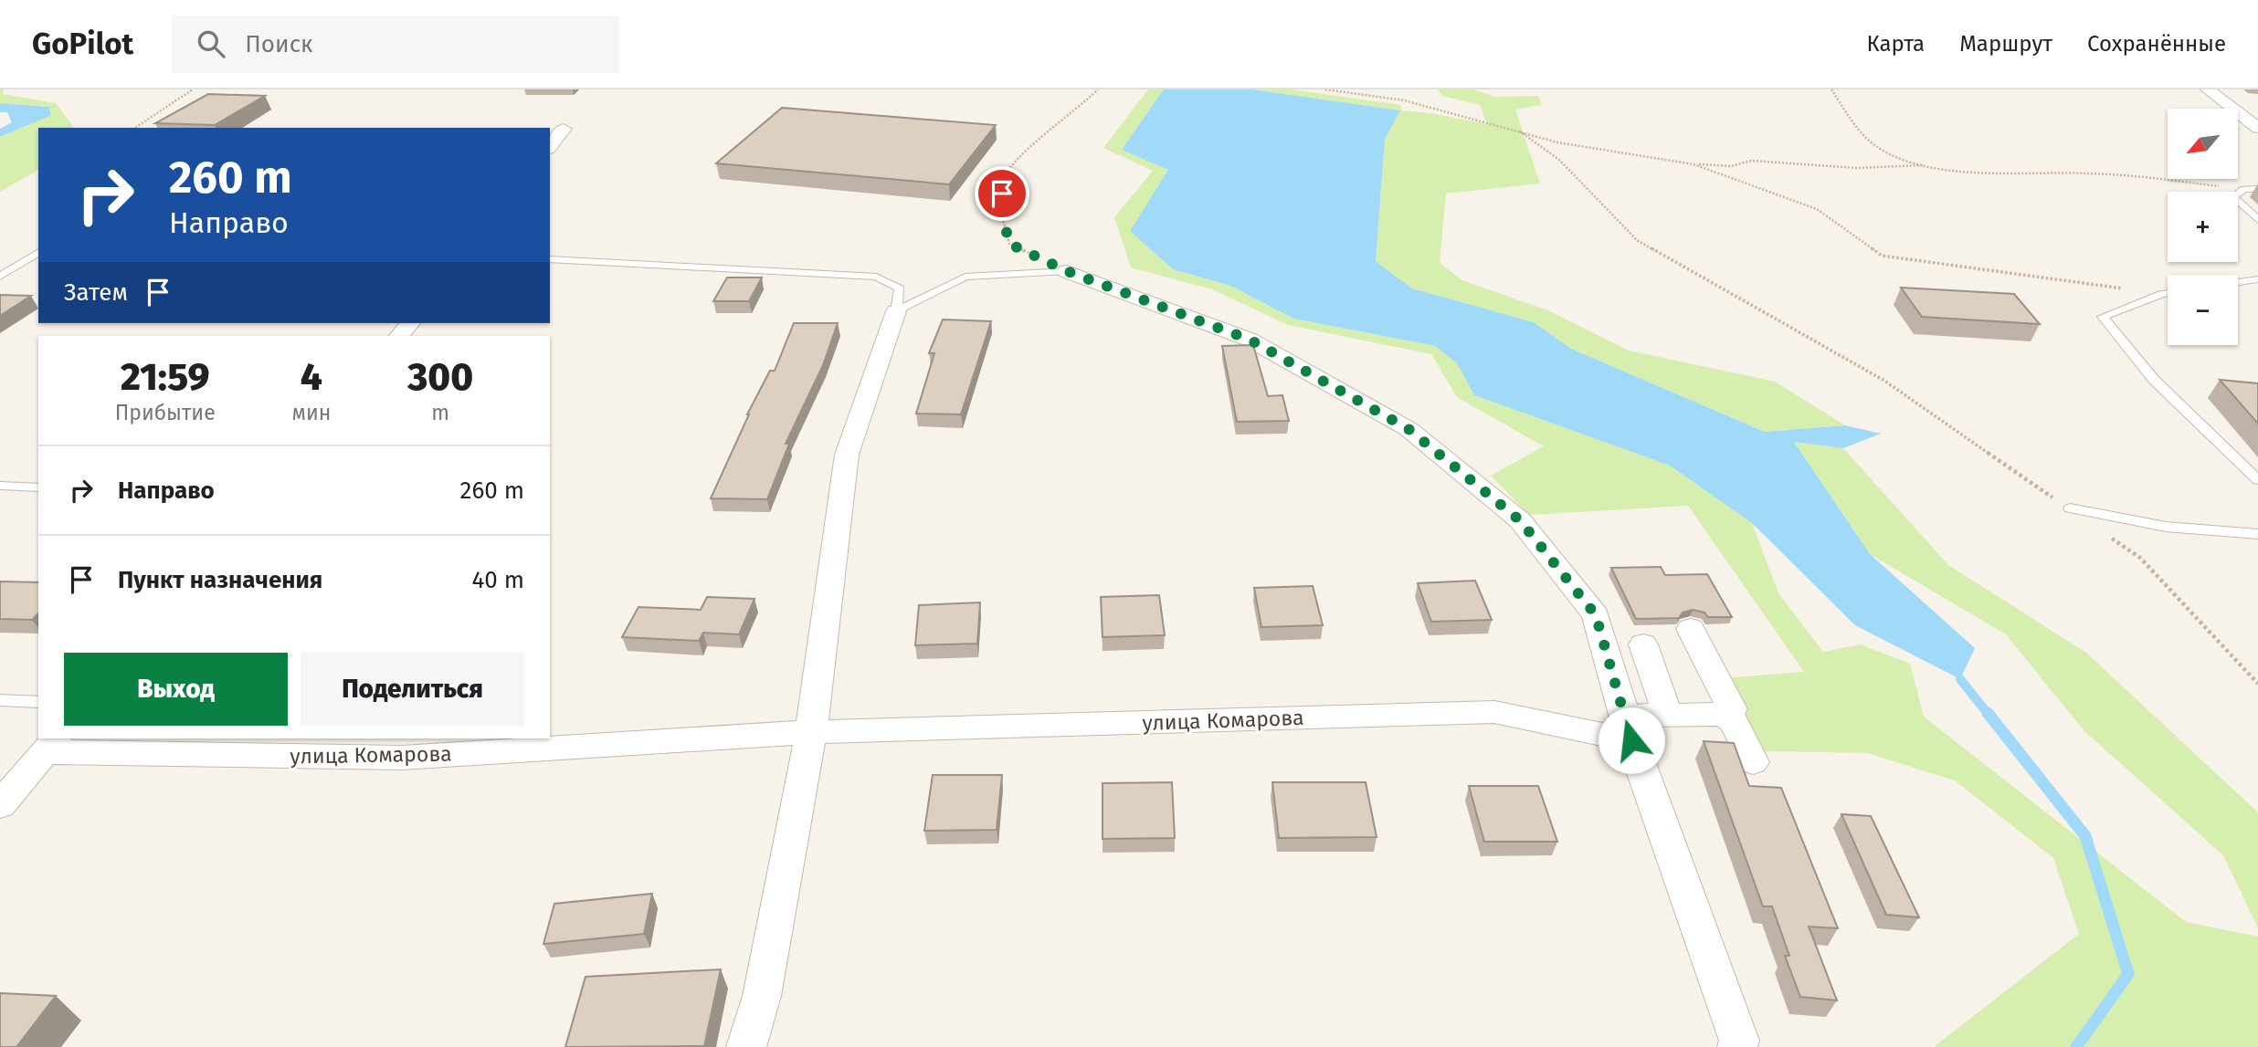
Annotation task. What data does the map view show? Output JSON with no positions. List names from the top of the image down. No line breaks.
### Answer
{"streets":{"street":["улица Комарова"]},"north":"bottom left","page":{"header":"GoPilot","search":"Поиск","nav":["Карта","Маршрут","Сохранённые"],"map_buttons":["+","−"],"turn":["260 m","Направо"],"then":"Затем","eta":["21:59","Прибытие","4","мин","300","m"],"list":[{"name":"Направо","value":"260 m"},{"name":"Пункт назначения","value":"40 m"}],"buttons":["Выход","Поделиться"]}}
